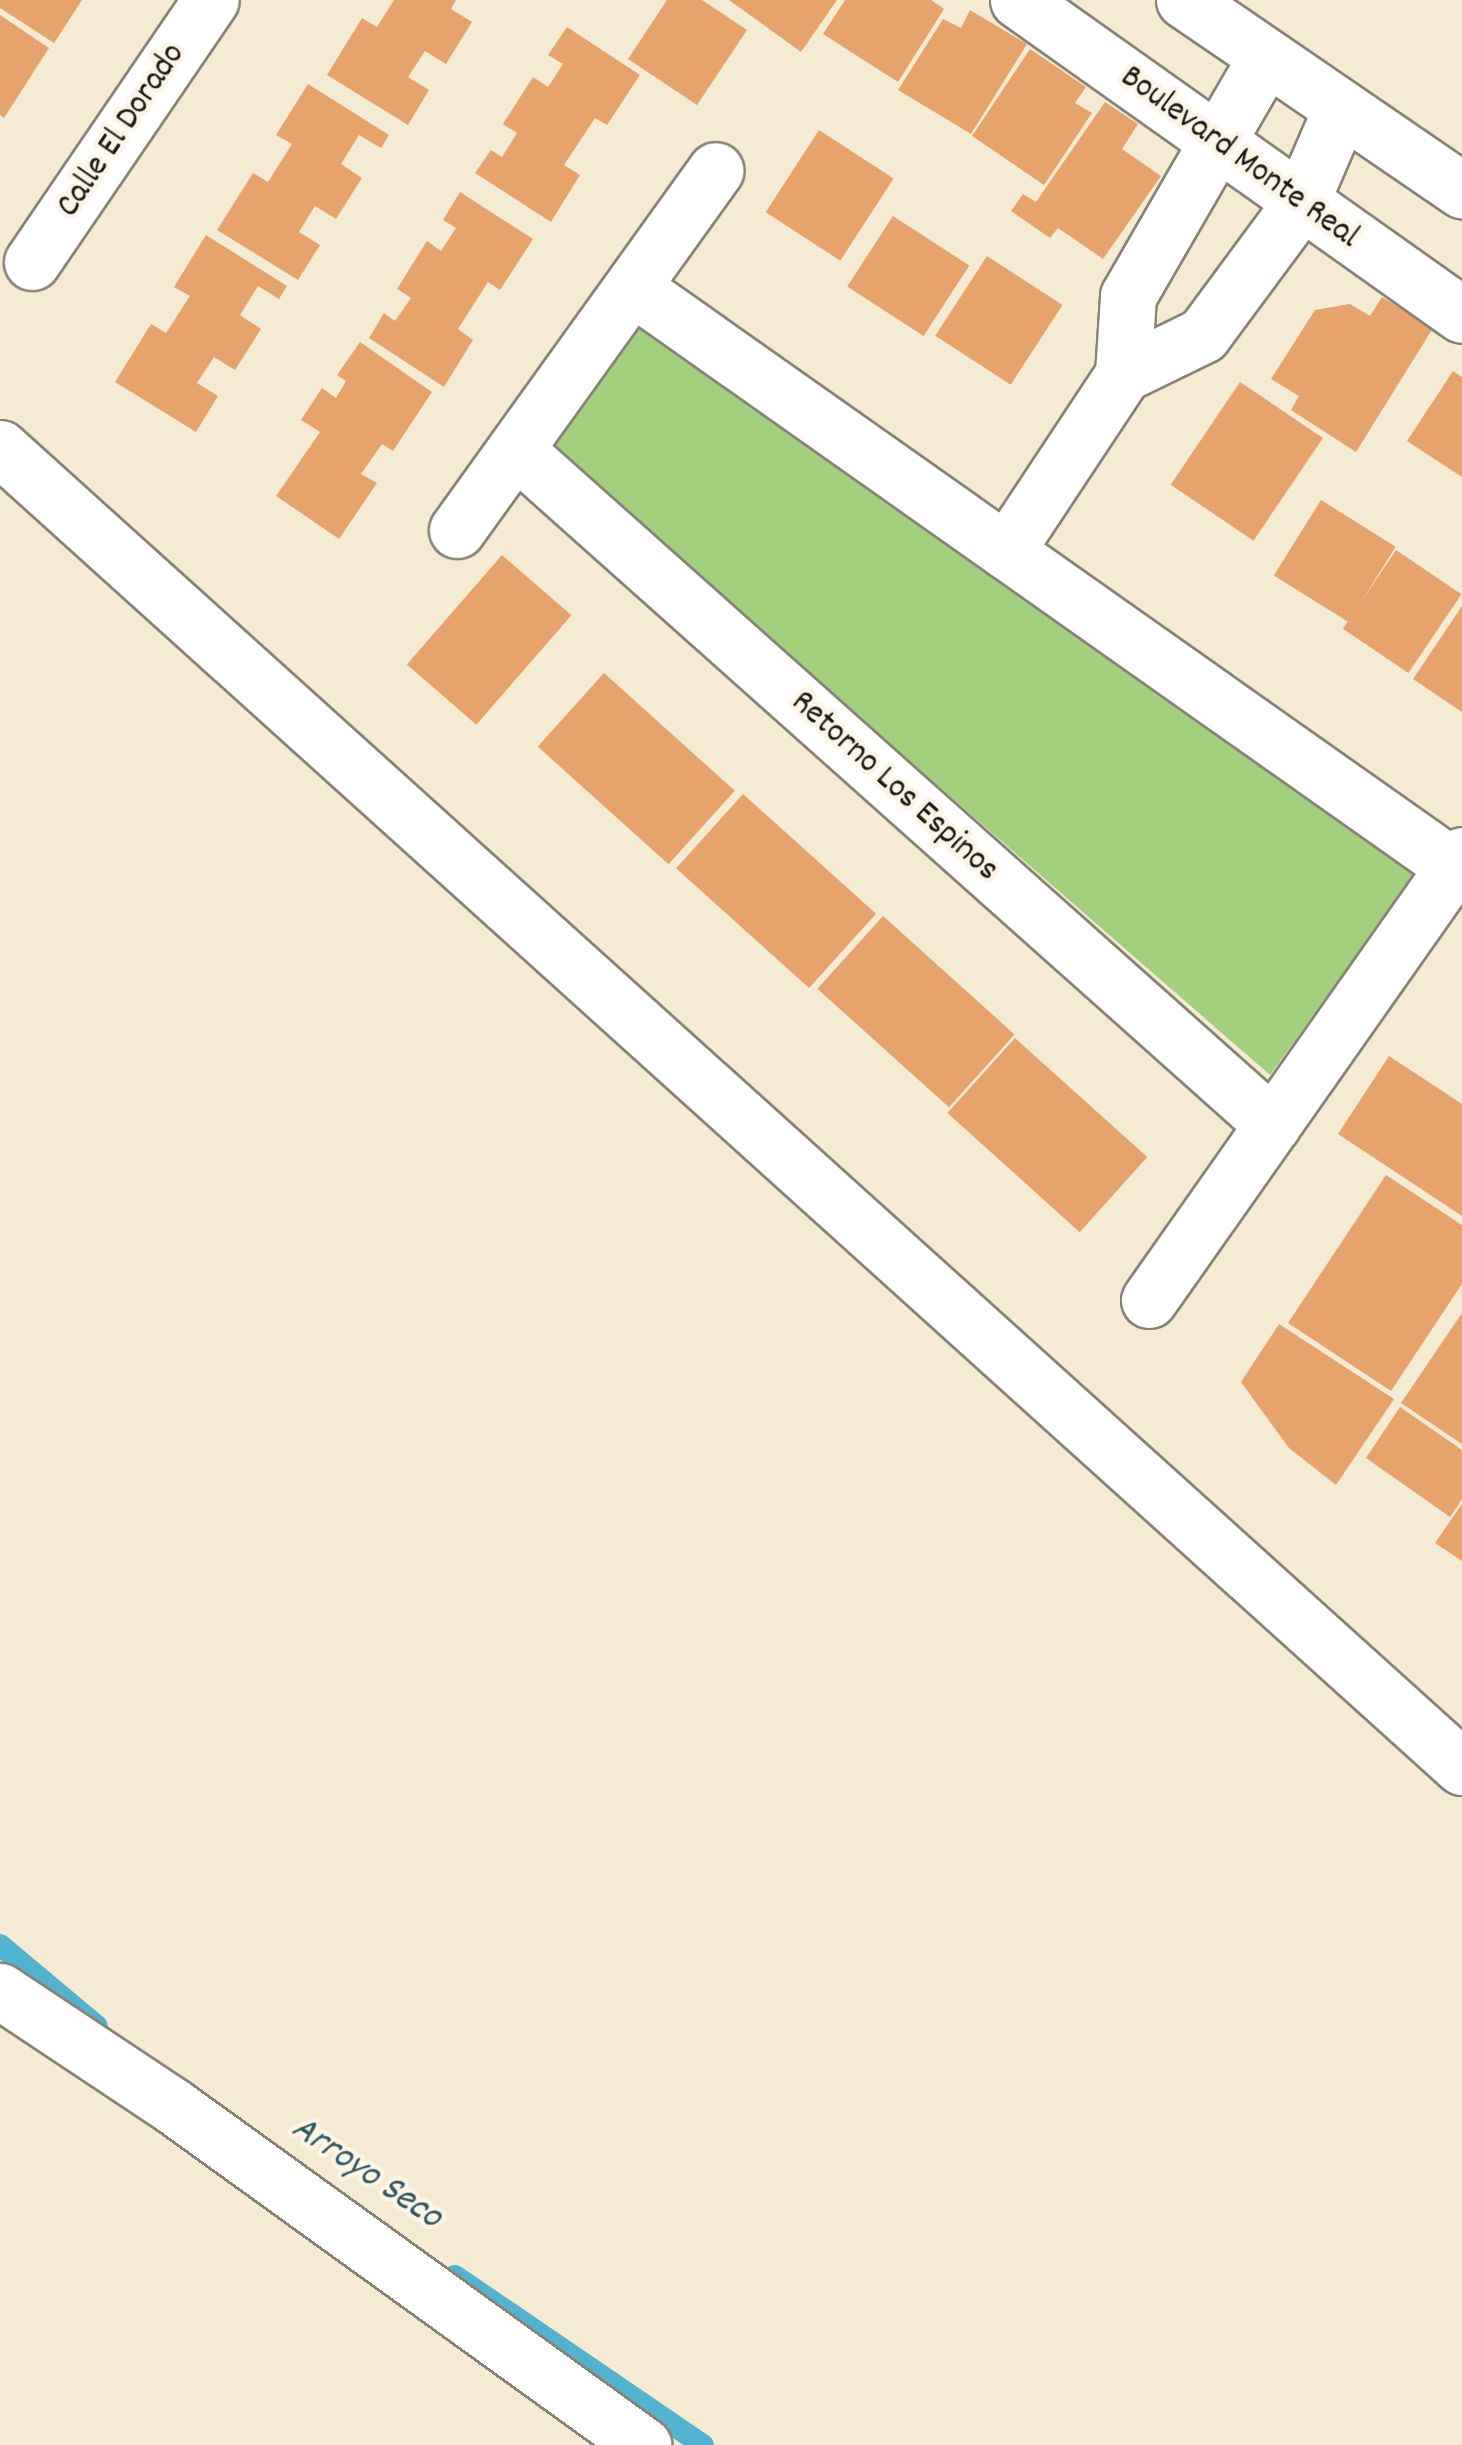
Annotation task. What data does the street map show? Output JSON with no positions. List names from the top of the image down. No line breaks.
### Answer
{"streets":{"street":["Calle El Dorado","Boulevard Monte Real","Retorno Los Espinos"]},"water":["Arroyo Seco"]}
